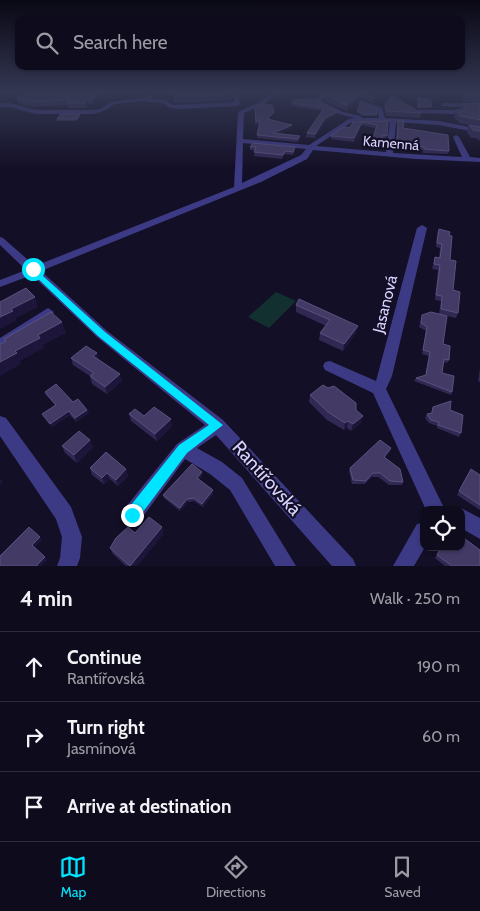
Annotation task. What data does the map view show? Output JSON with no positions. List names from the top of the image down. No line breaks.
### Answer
{"streets":{"street":["Kamenná","Jasanová","Rantířovská"]},"page":{"search":"Search here","heading":["4 min","Walk · 250 m"],"list":[["Continue","Rantířovská","190 m"],["Turn right","Jasmínová","60 m"],"Arrive at destination"],"nav":["Map","Directions","Saved"]}}
